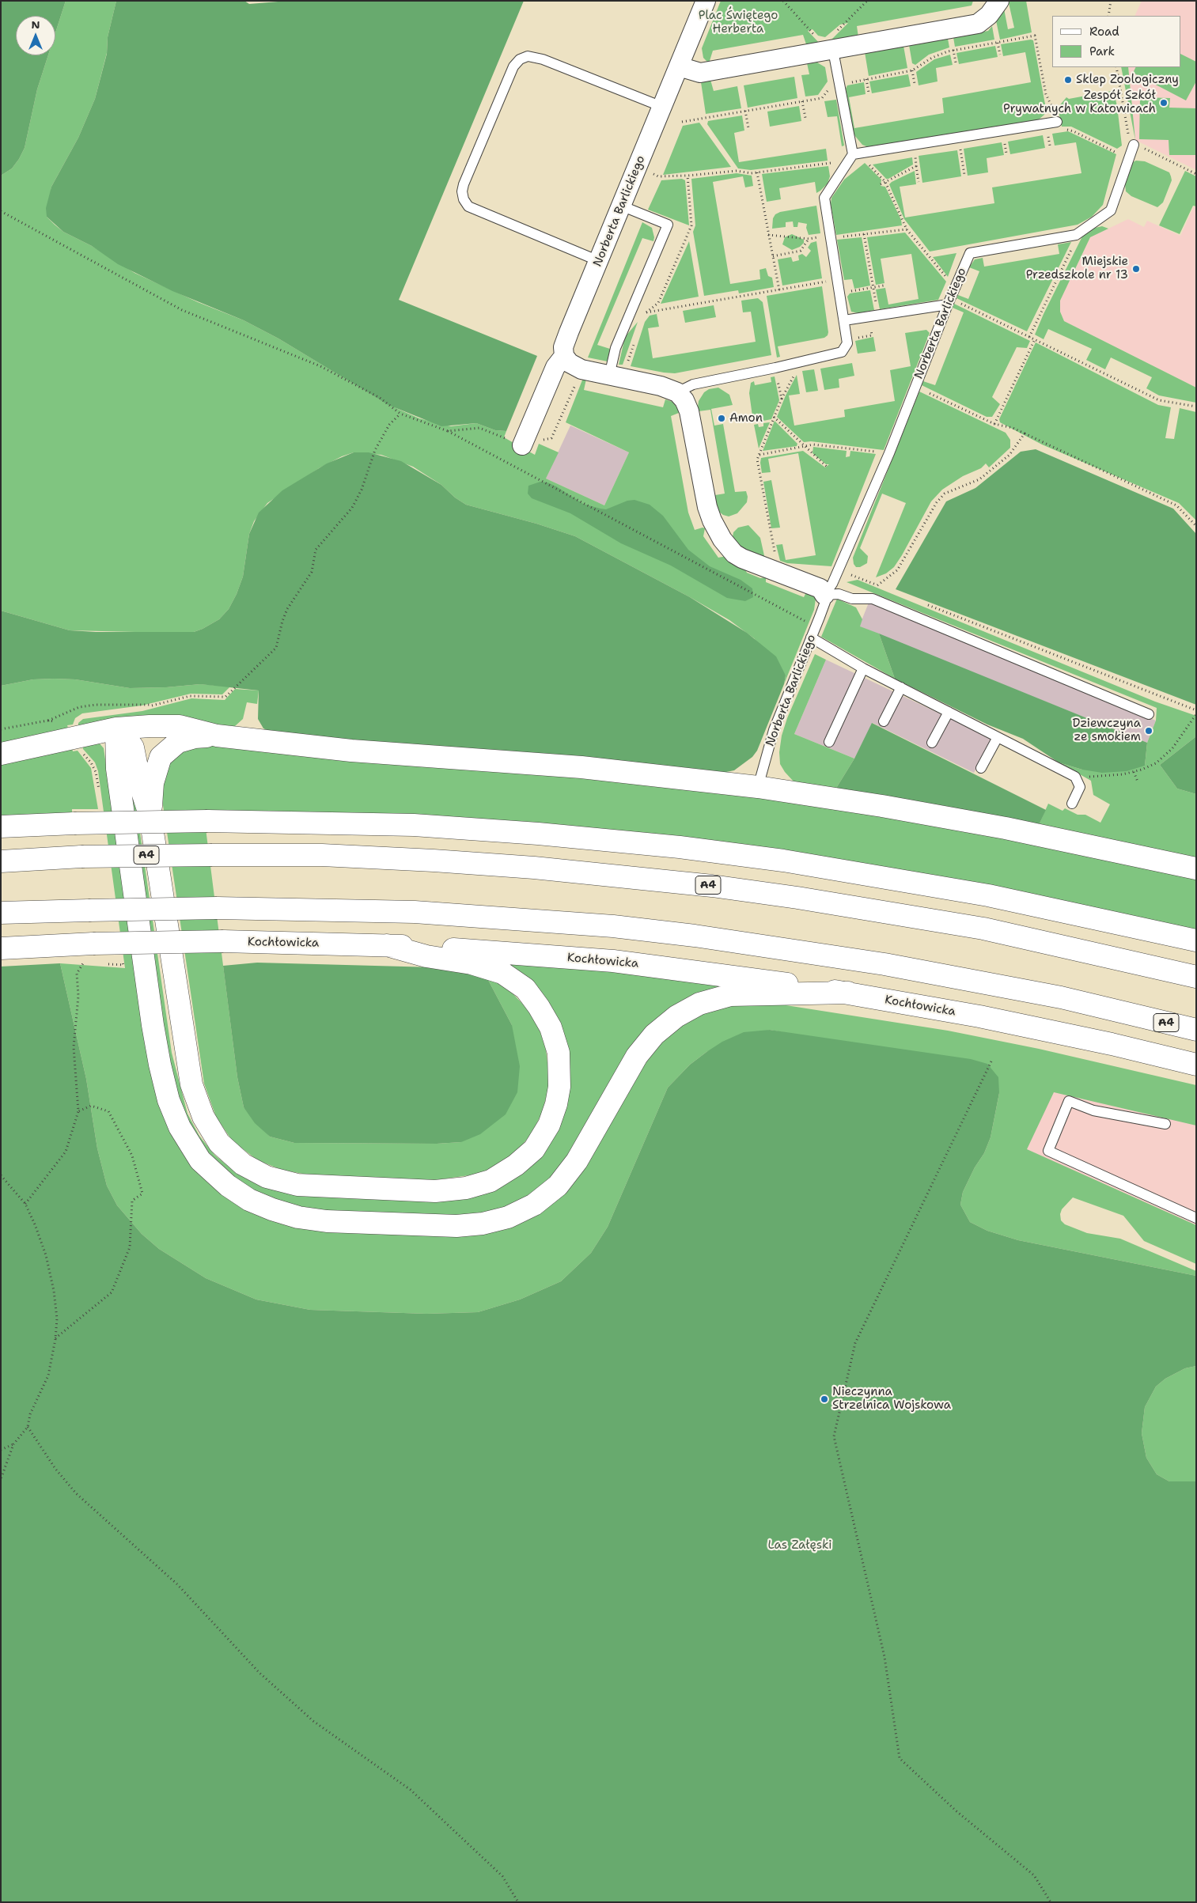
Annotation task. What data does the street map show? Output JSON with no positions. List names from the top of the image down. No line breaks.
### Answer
{"streets":{"main road":["A4","Kochłowicka"],"street":["Norberta Barlickiego"]},"parks":["Plac Świętego Herberta","Las Załęski"],"places":["Sklep Zoologiczny","Zespół Szkół Prywatnych w Katowicach","Miejskie Przedszkole nr 13","Amon","Dziewczyna ze smokiem","Nieczynna Strzelnica Wojskowa"],"legend":["Road","Park"],"north":"top"}
